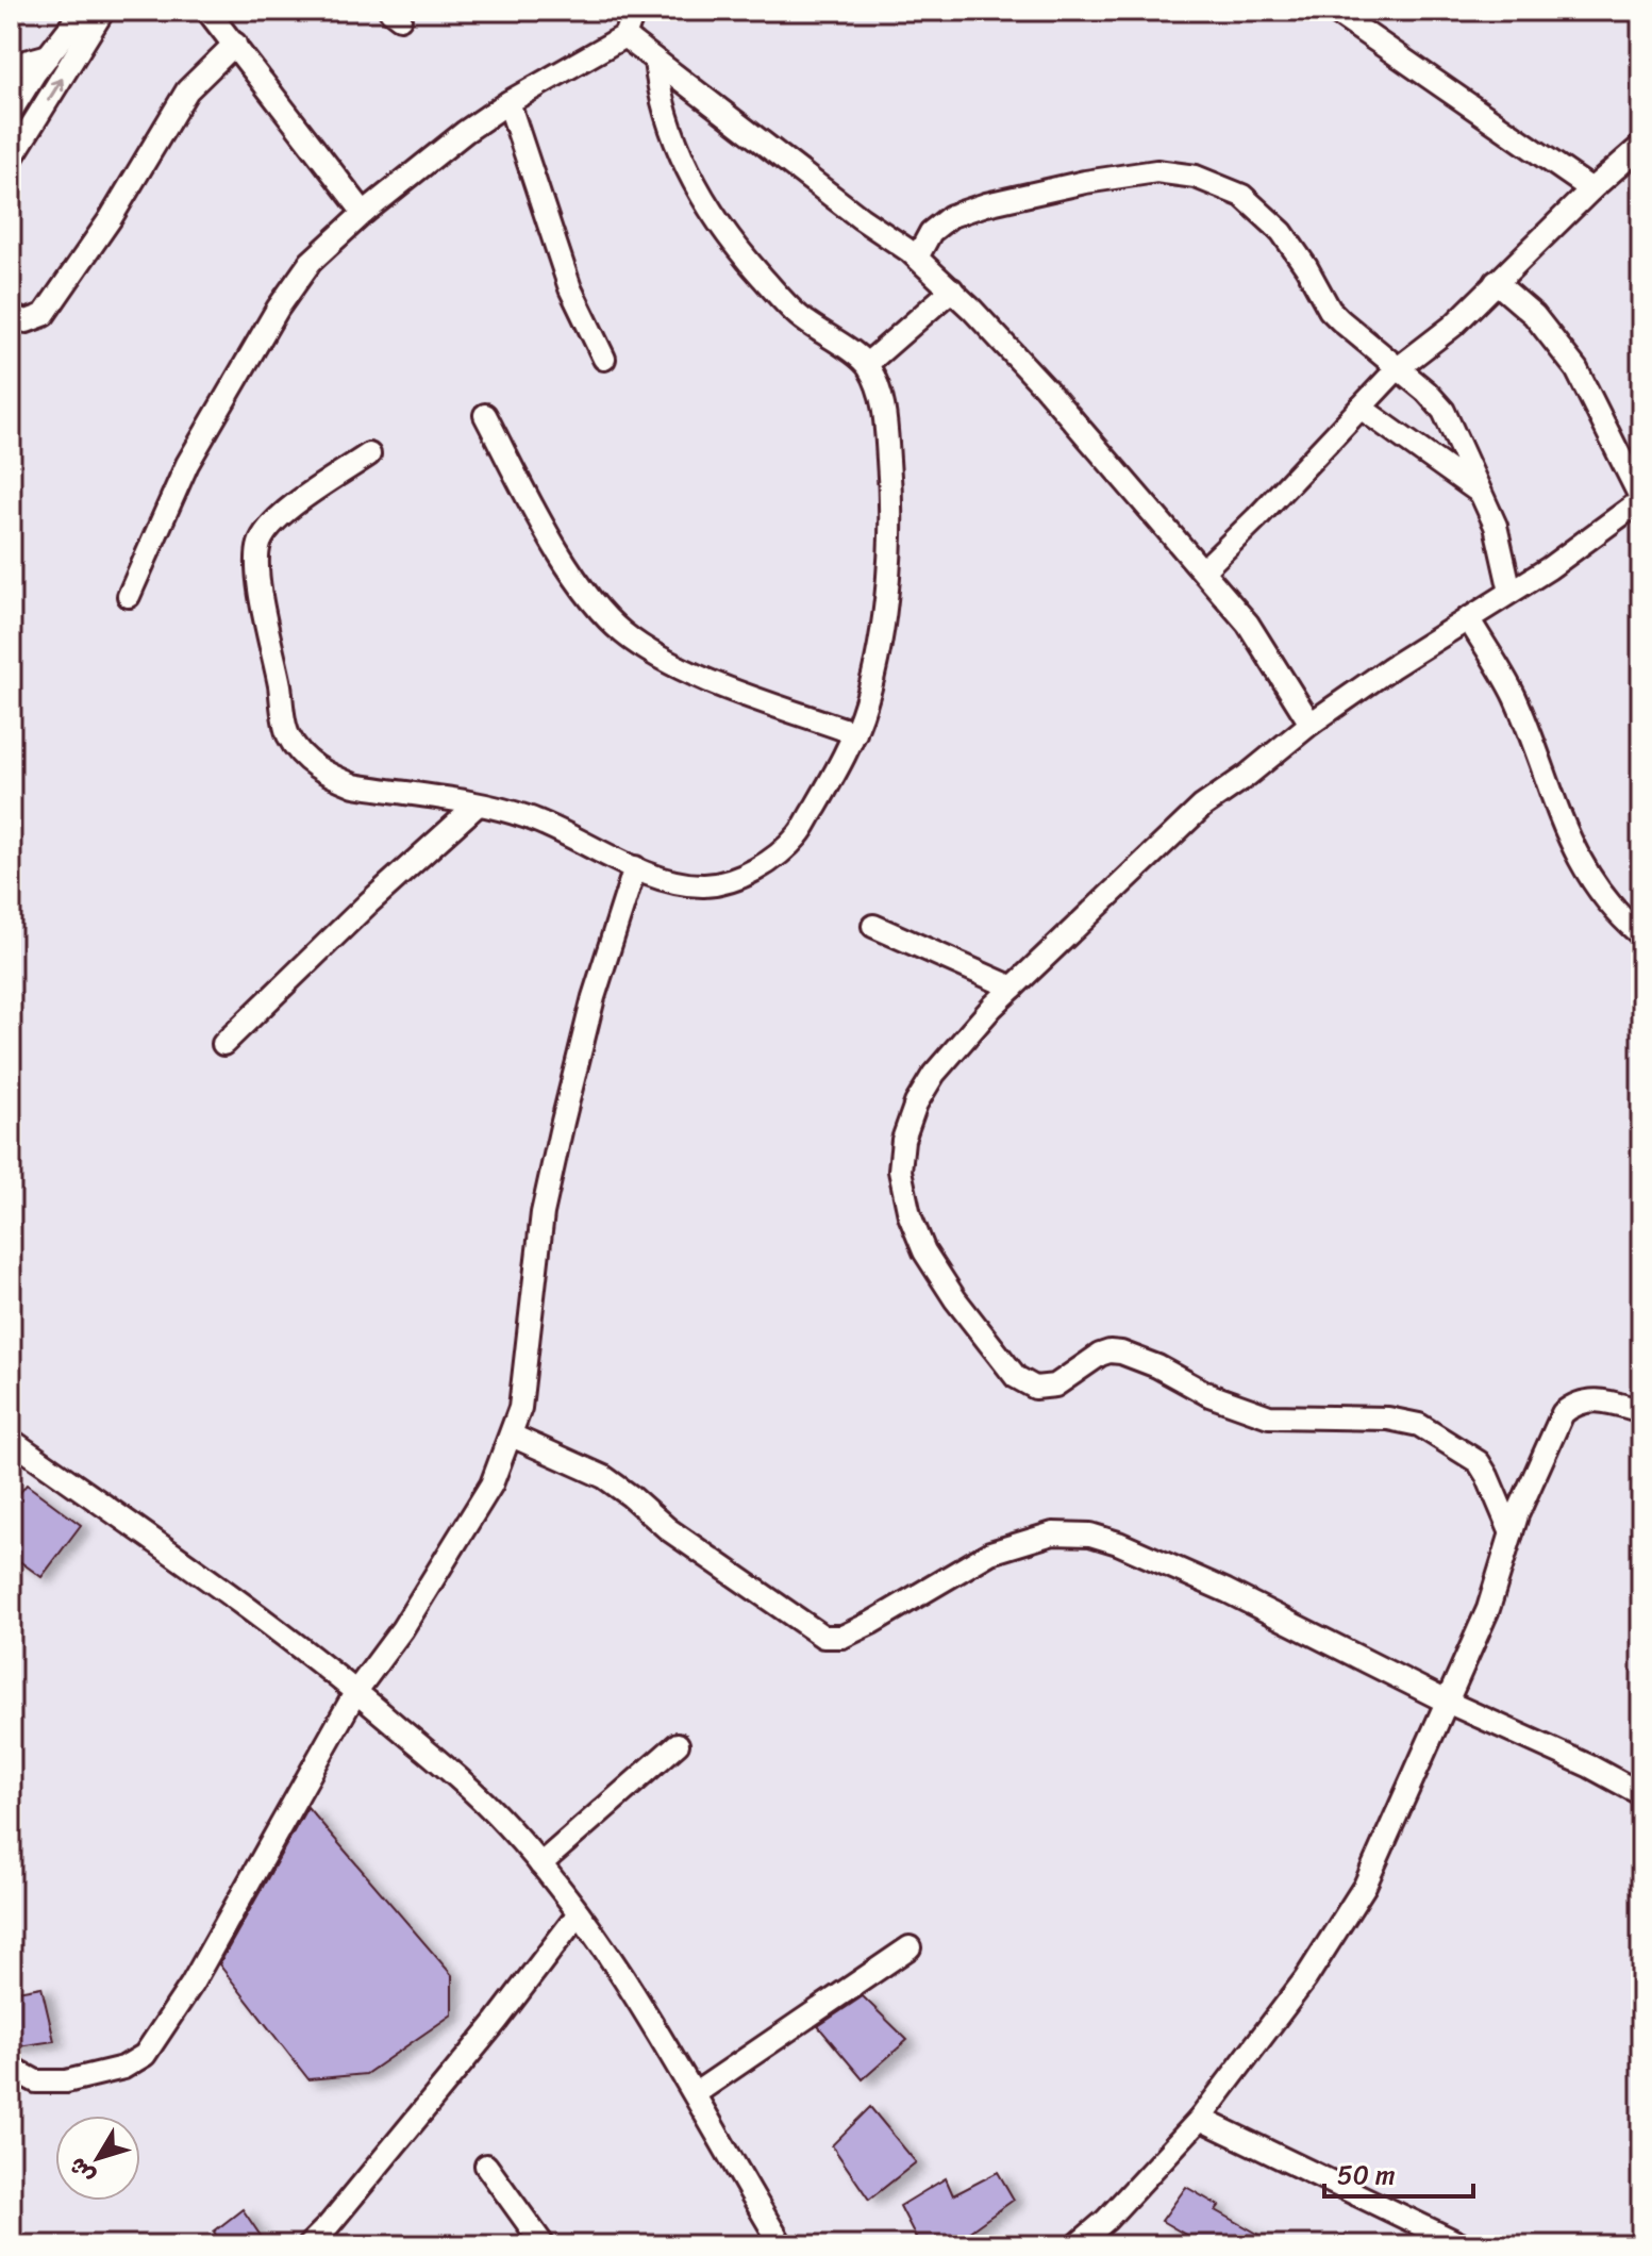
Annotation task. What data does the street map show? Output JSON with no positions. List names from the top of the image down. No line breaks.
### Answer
{"scale_bar":"50 m","north":"bottom left"}
